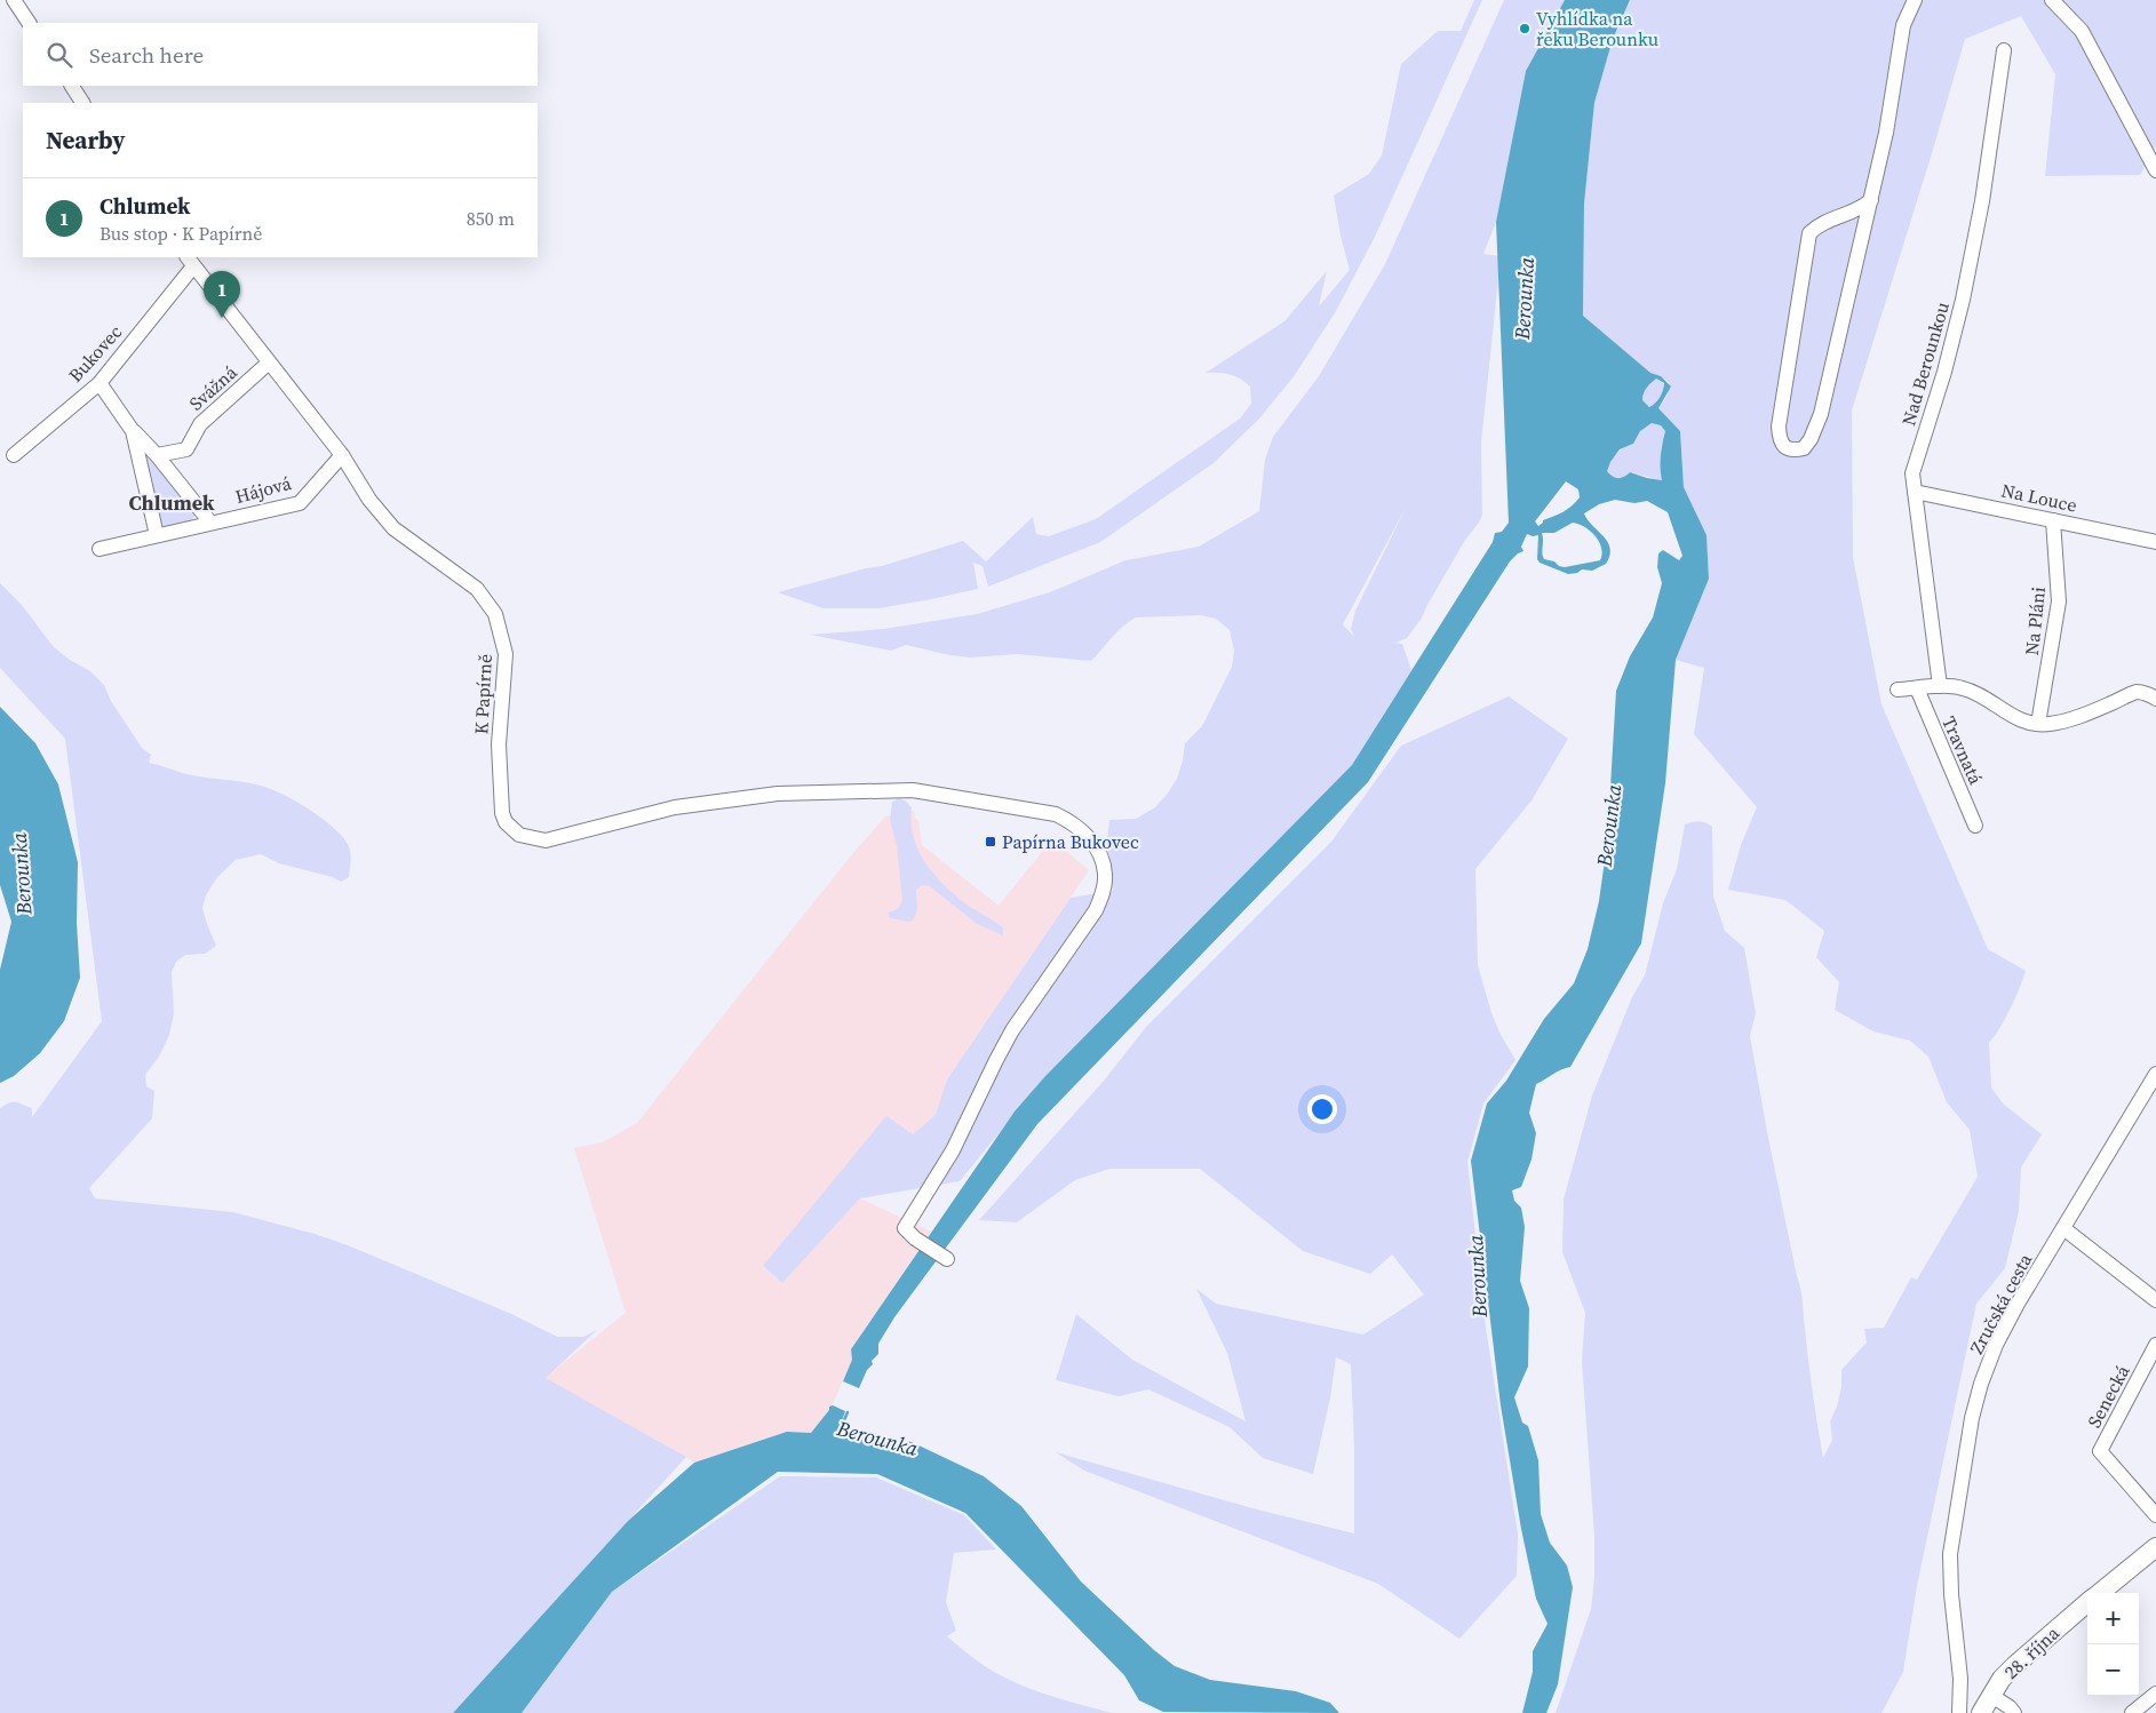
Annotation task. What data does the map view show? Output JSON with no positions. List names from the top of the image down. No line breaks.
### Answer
{"streets":{"main road":["28. října"],"street":["Bukovec","Nad Berounkou","Svážná","Hájová","Na Louce","Na Pláni","K Papírně","Travnatá","Zručská cesta","Senecká"]},"crossings":[["Bukovec","K Papírně"],["Nad Berounkou","Na Louce"],["Svážná","K Papírně"],["Hájová","K Papírně"],["Na Louce","Na Pláni"]],"districts":["Chlumek"],"water":["Berounka"],"places":{"other":["Vyhlídka na řeku Berounku"],"transit":["Papírna Bukovec"]},"page":{"search":"Search here","heading":"Nearby","list":[{"mark":"1","name":"Chlumek","note":"Bus stop · K Papírně","value":"850 m"}],"pins":"1","map_buttons":["+","−"]}}
